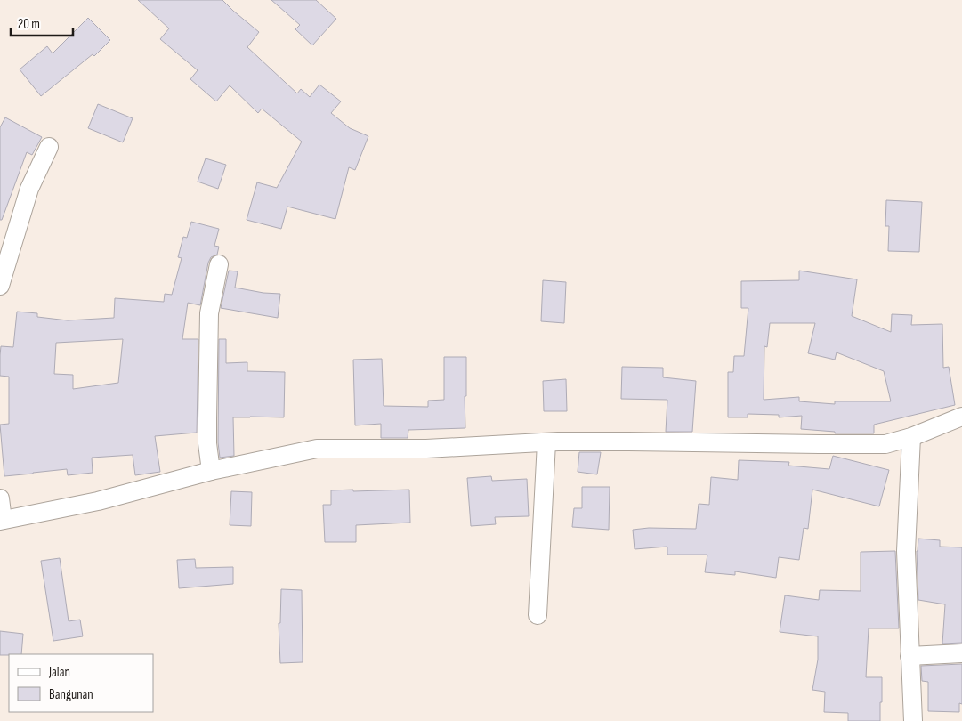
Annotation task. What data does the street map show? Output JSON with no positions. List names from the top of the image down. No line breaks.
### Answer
{"legend":["Jalan","Bangunan"],"scale_bar":"20 m"}
